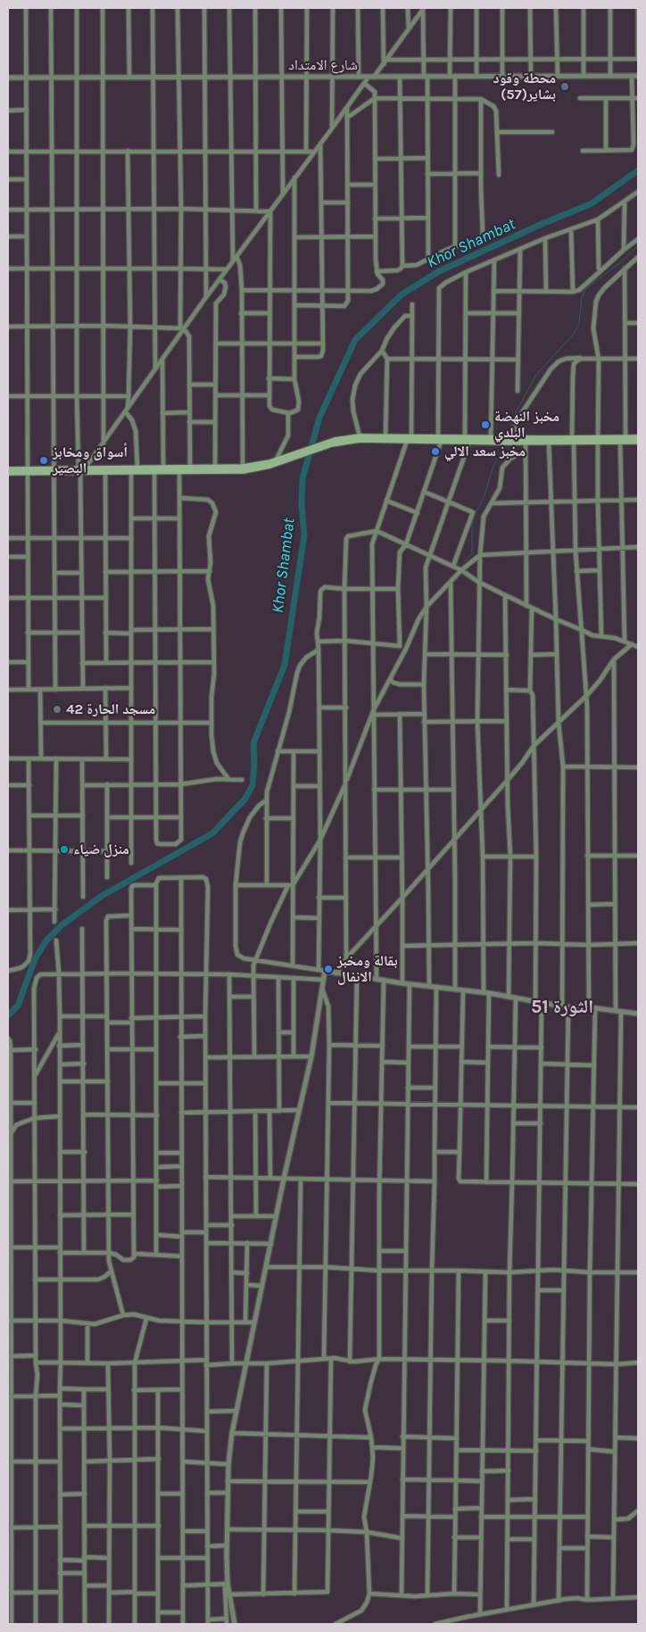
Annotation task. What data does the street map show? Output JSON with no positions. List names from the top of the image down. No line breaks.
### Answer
{"streets":{"street":["شارع الامتداد"]},"districts":["الثورة 51"],"water":["Khor Shambat"],"places":["محطة وقود بشاير(57)","مخبز النهضة البلدي","مخبز سعد الالي","أسواق ومخابز البصير","مسجد الحارة 42","منزل ضياء","بقالة ومخبز الانفال"]}
